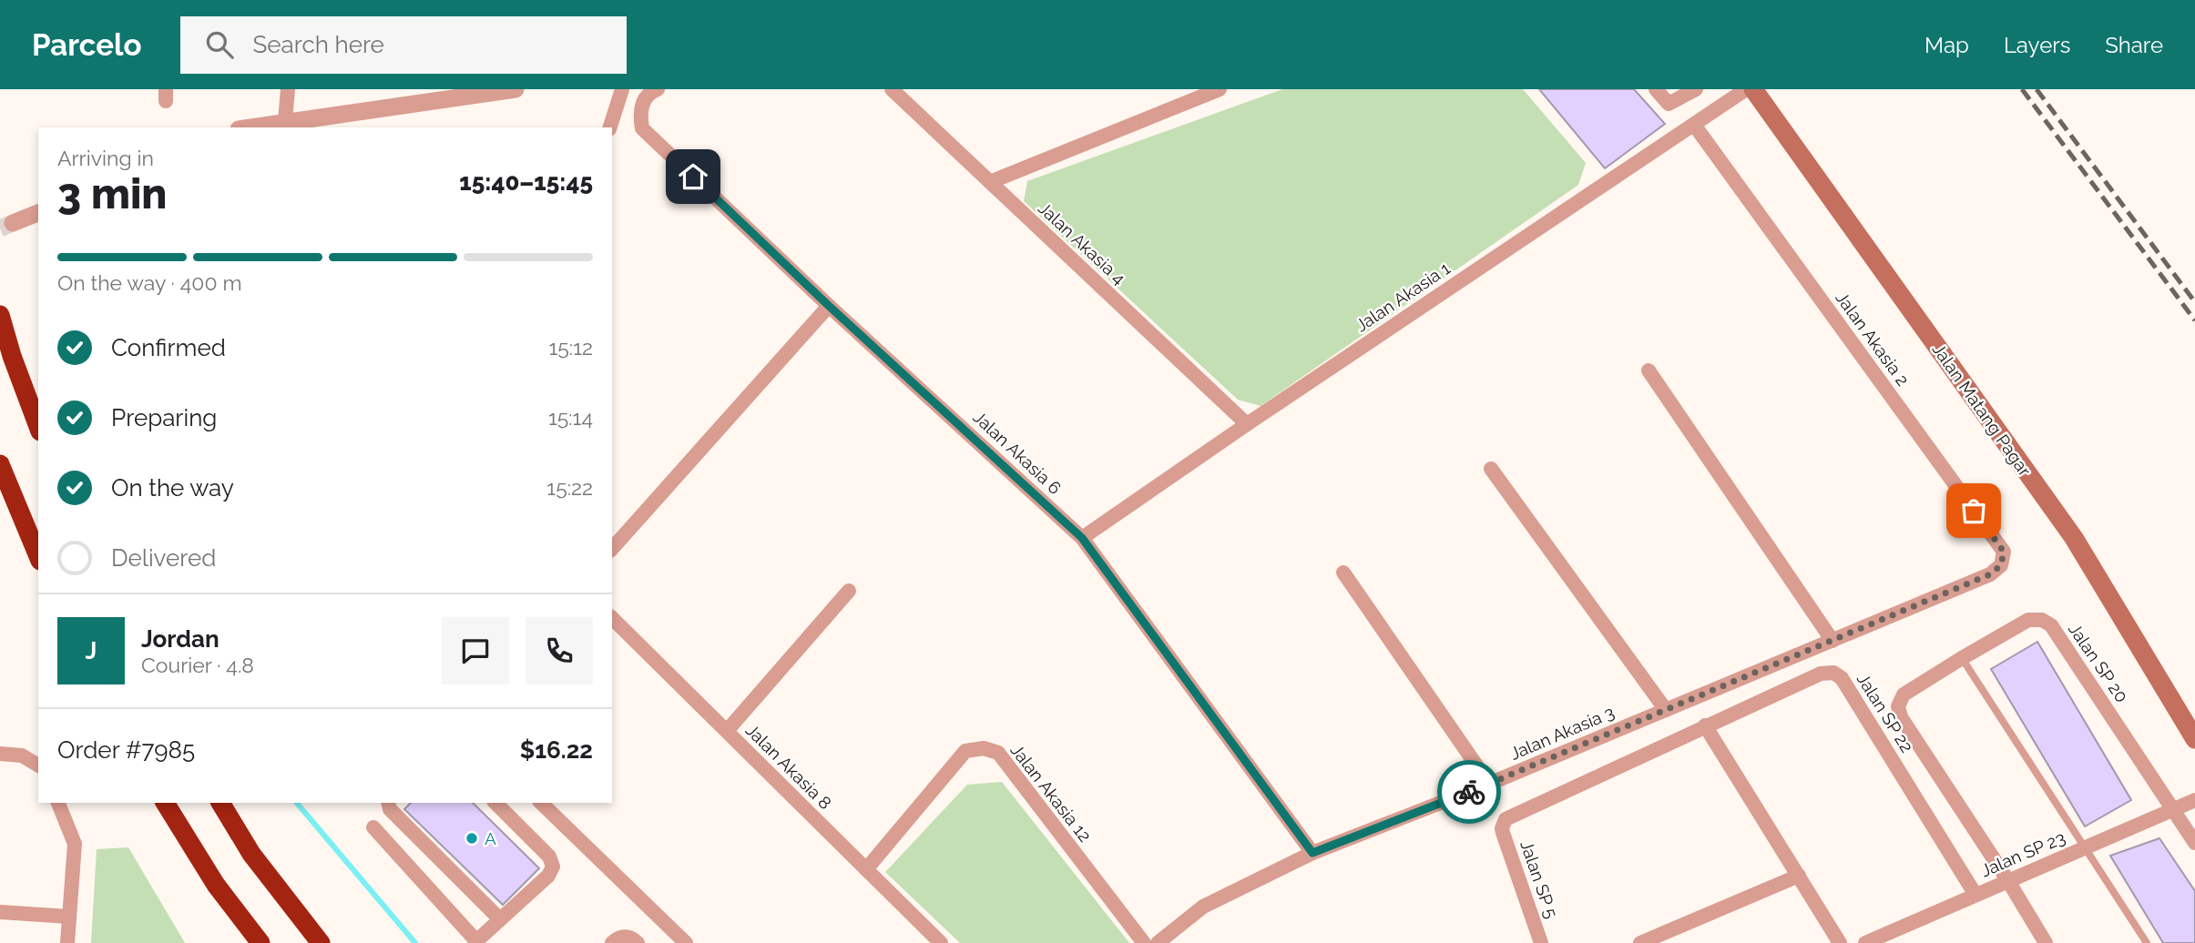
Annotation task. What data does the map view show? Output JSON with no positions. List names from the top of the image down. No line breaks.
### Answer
{"streets":{"main road":["Jalan Matang Pagar"],"street":["Jalan Akasia 4","Jalan Akasia 1","Jalan Akasia 2","Jalan Akasia 6","Jalan SP 20","Jalan SP 22","Jalan Akasia 3","Jalan Akasia 8","Jalan Akasia 12","Jalan SP 23","Jalan SP 5"]},"crossings":[["Jalan Akasia 4","Jalan Akasia 1"],["Jalan Akasia 1","Jalan Akasia 2"],["Jalan Akasia 1","Jalan Akasia 6"],["Jalan Akasia 2","Jalan Akasia 3"],["Jalan Akasia 6","Jalan Akasia 3"],["Jalan SP 20","Jalan SP 23"],["Jalan SP 22","Jalan SP 23"],["Jalan SP 22","Jalan SP 5"],["Jalan Akasia 8","Jalan Akasia 12"]],"places":["A"],"page":{"header":"Parcelo","search":"Search here","nav":["Map","Layers","Share"],"heading":["3 min","Arriving in","15:40–15:45"],"panel":["Jordan","Courier · 4.8","Order #7985","$16.22"],"bar":"On the way · 400 m","list":[["Confirmed","15:12"],["Preparing","15:14"],["On the way","15:22"],"Delivered"],"round":"J"}}
